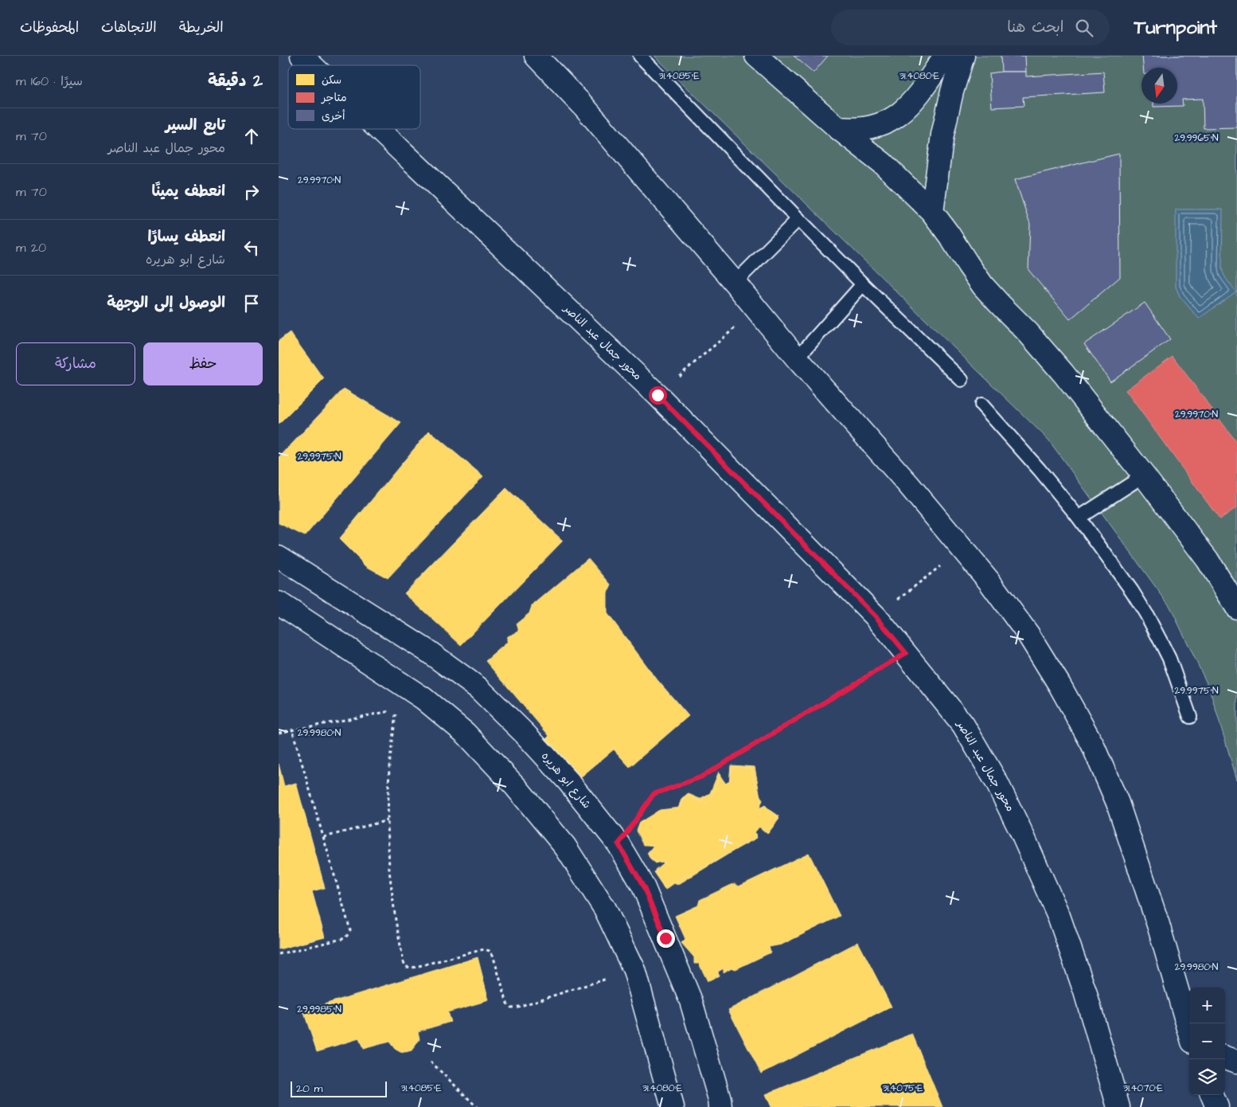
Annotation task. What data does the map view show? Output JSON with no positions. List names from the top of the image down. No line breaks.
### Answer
{"streets":{"main road":["محور جمال عبد الناصر","شارع ابو هريره"]},"legend":["سكن","متاجر","أخرى"],"scale_bar":"20 m","north":"bottom","page":{"header":"Turnpoint","search":"ابحث هنا","nav":["الخريطة","الاتجاهات","المحفوظات"],"heading":["2 دقيقة","سيرًا · 160 m"],"list":[["تابع السير","محور جمال عبد الناصر","70 m"],["انعطف يمينًا","70 m"],["انعطف يسارًا","شارع ابو هريره","20 m"],"الوصول إلى الوجهة"],"buttons":["حفظ","مشاركة"],"map_buttons":["+","−"],"scale":"20 m"},"coordinates":["31.4085°E","31.4080°E","29.9965°N","29.9970°N","29.9975°N","29.9980°N","29.9985°N","31.4075°E","31.4070°E"]}
